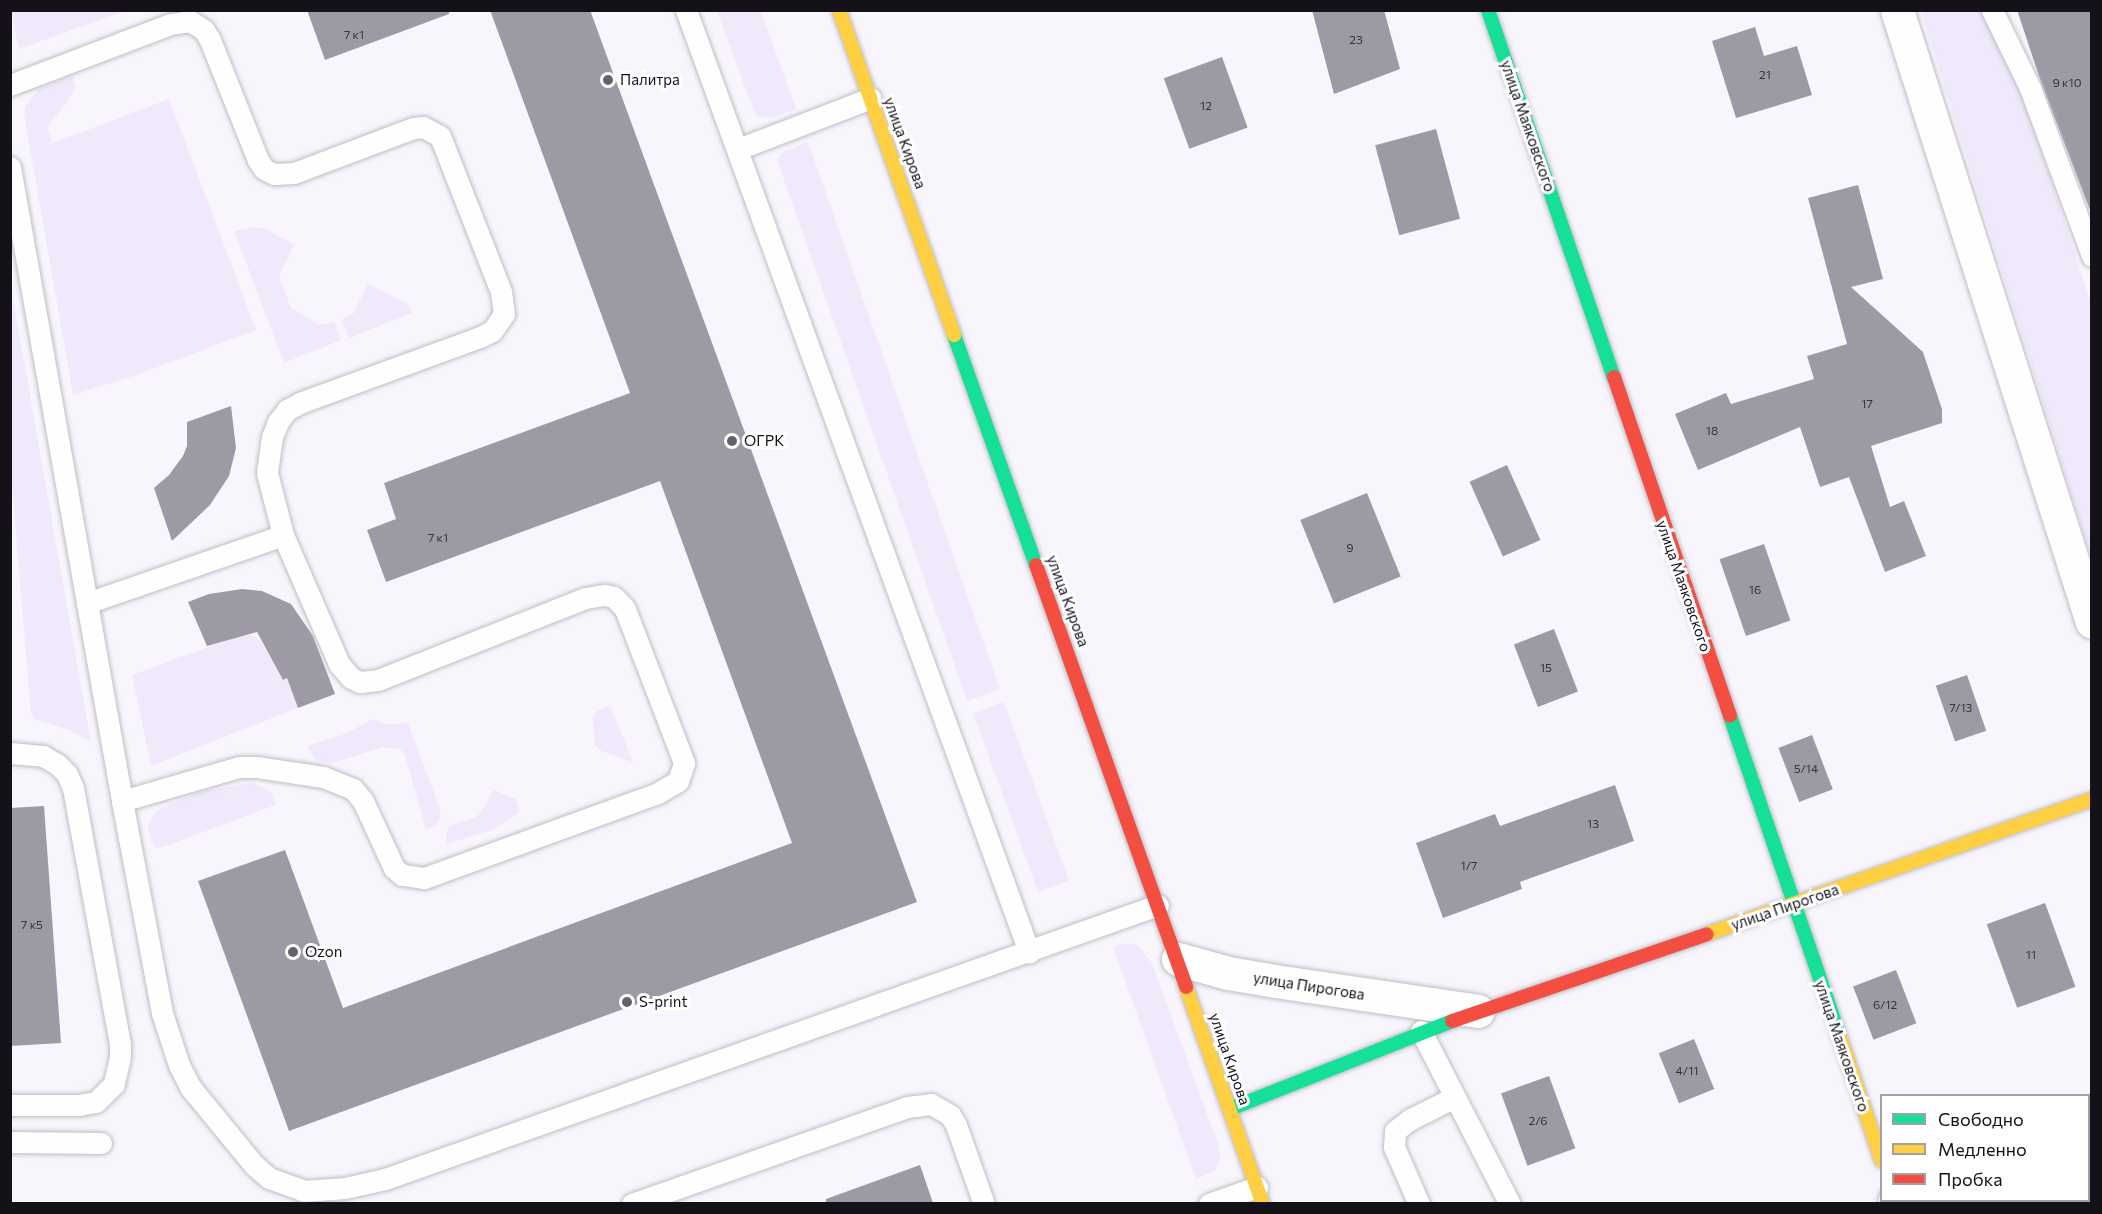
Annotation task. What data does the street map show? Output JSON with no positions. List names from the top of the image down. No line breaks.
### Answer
{"streets":{"street":["улица Маяковского","улица Кирова","улица Пирогова"]},"crossings":[["улица Маяковского","улица Пирогова"],["улица Кирова","улица Пирогова"]],"places":["Палитра","ОГРК","Ozon","S-print"],"house_numbers":["7 к1","23","21","9 к10","12","17","18","7 к1","9","16","15","7/13","5/14","13","1/7","7 к5","11","6/12","4/11","2/6"],"legend":["Свободно","Медленно","Пробка"]}
